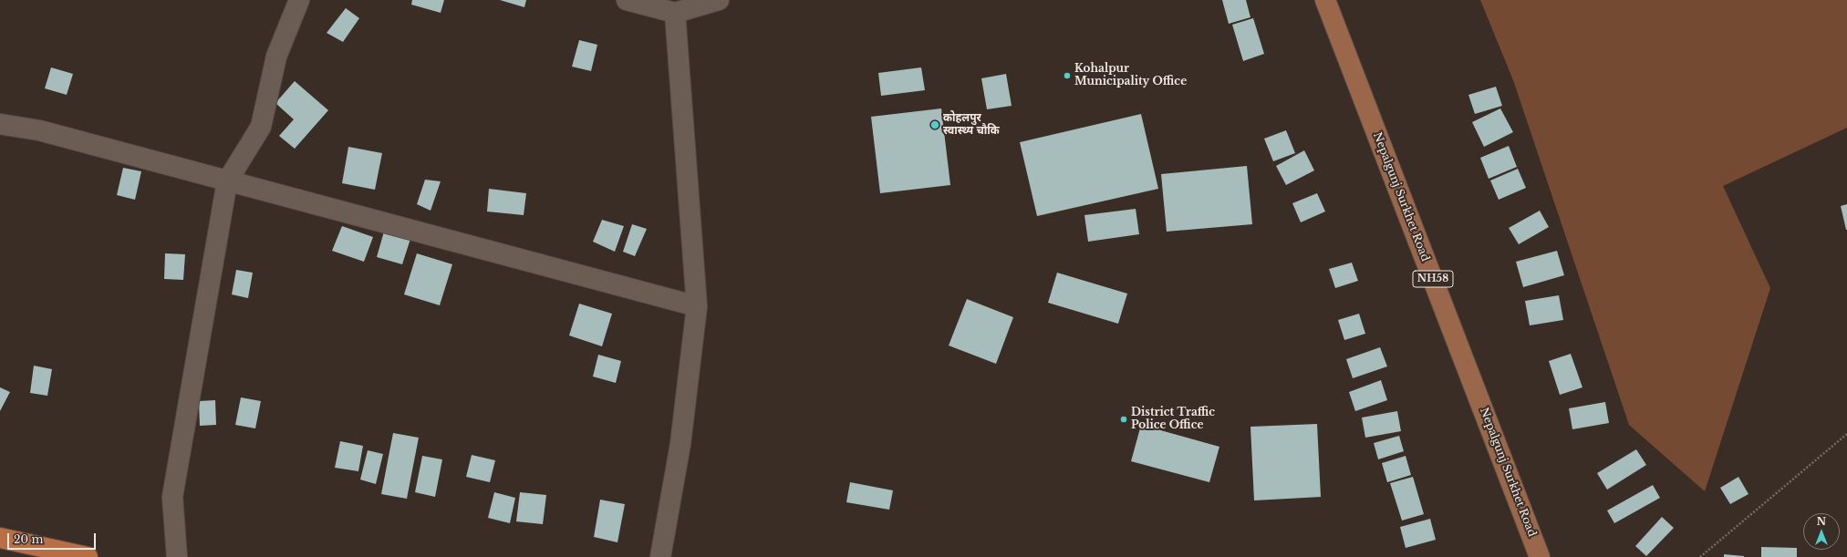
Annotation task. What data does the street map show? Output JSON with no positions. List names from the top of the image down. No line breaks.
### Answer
{"streets":{"main road":["Nepalgunj Surkhet Road","NH58"]},"places":["Kohalpur Municipality Office","कोहलपुर स्वास्थ्य चौकि","District Traffic Police Office"],"scale_bar":"20 m","north":"top"}
